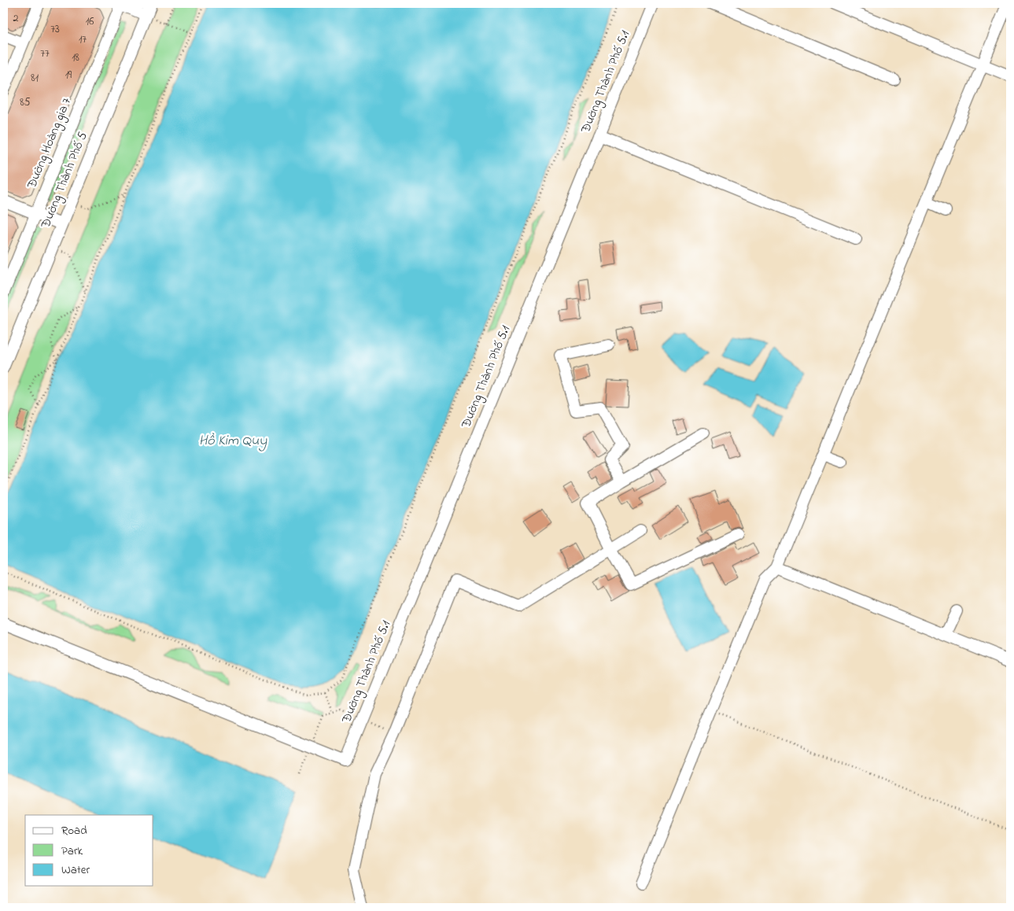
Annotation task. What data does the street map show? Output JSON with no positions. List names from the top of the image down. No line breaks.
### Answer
{"streets":{"street":["Đường Thành Phố 5.1","Đường Hoàng gia 7","Đường Thành Phố 5"]},"water":["Hồ Kim Quy"],"house_numbers":["2","16","73","17","77","18","19","81","85"],"legend":["Road","Park","Water"]}
